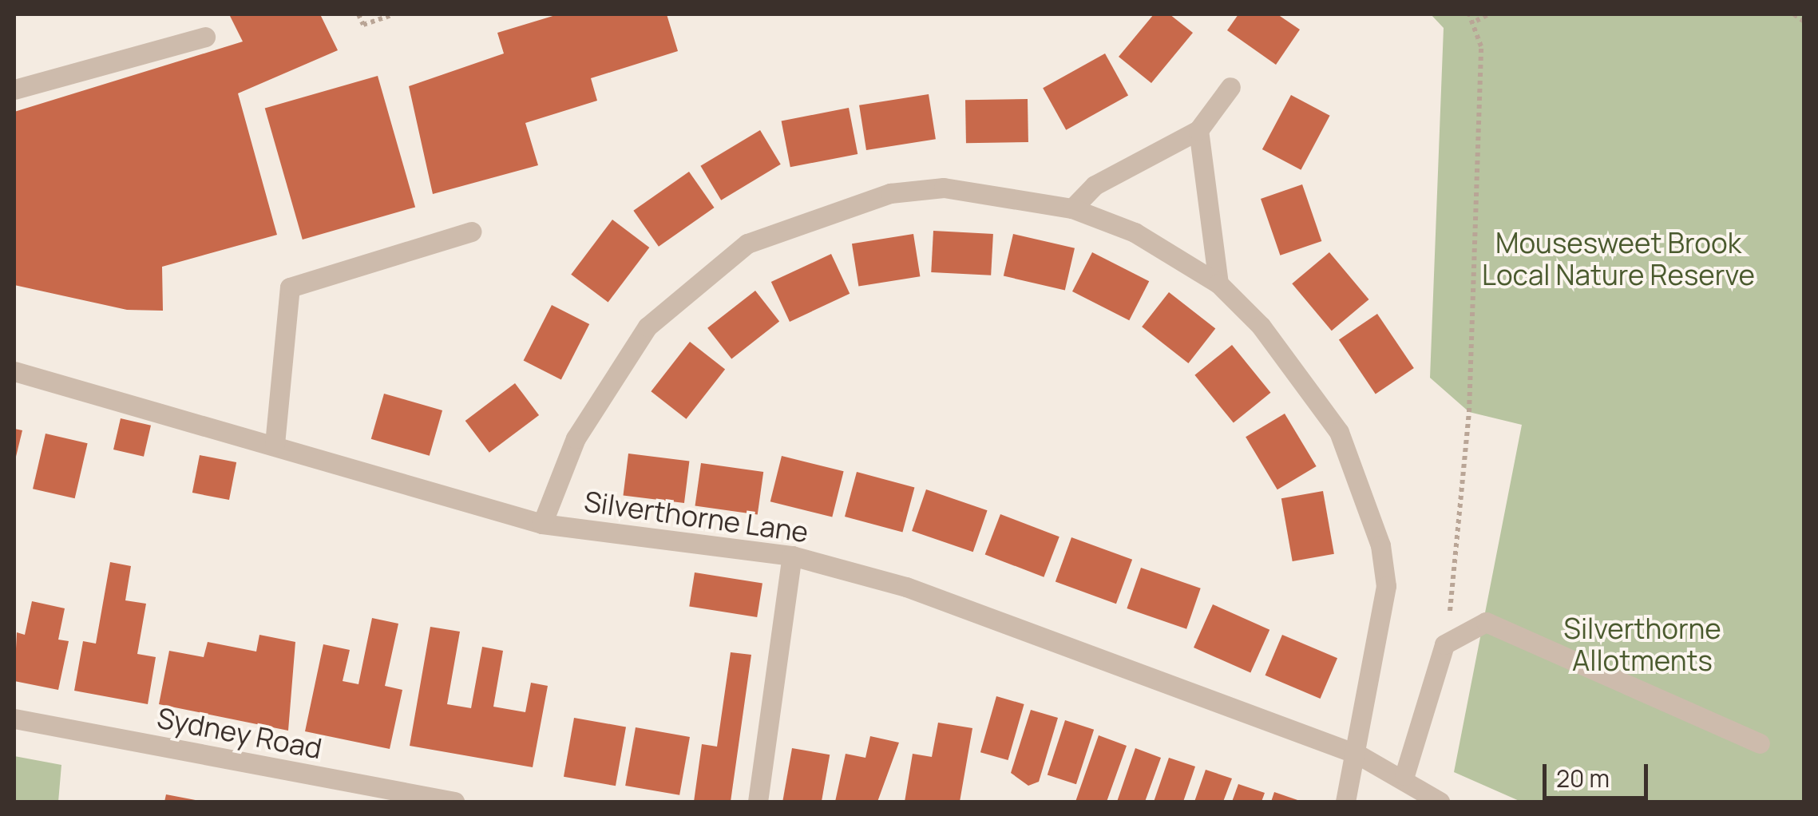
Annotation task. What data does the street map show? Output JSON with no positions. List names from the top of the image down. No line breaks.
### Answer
{"streets":{"street":["Silverthorne Lane","Sydney Road"]},"parks":["Mousesweet Brook Local Nature Reserve","Silverthorne Allotments"],"scale_bar":"20 m"}
